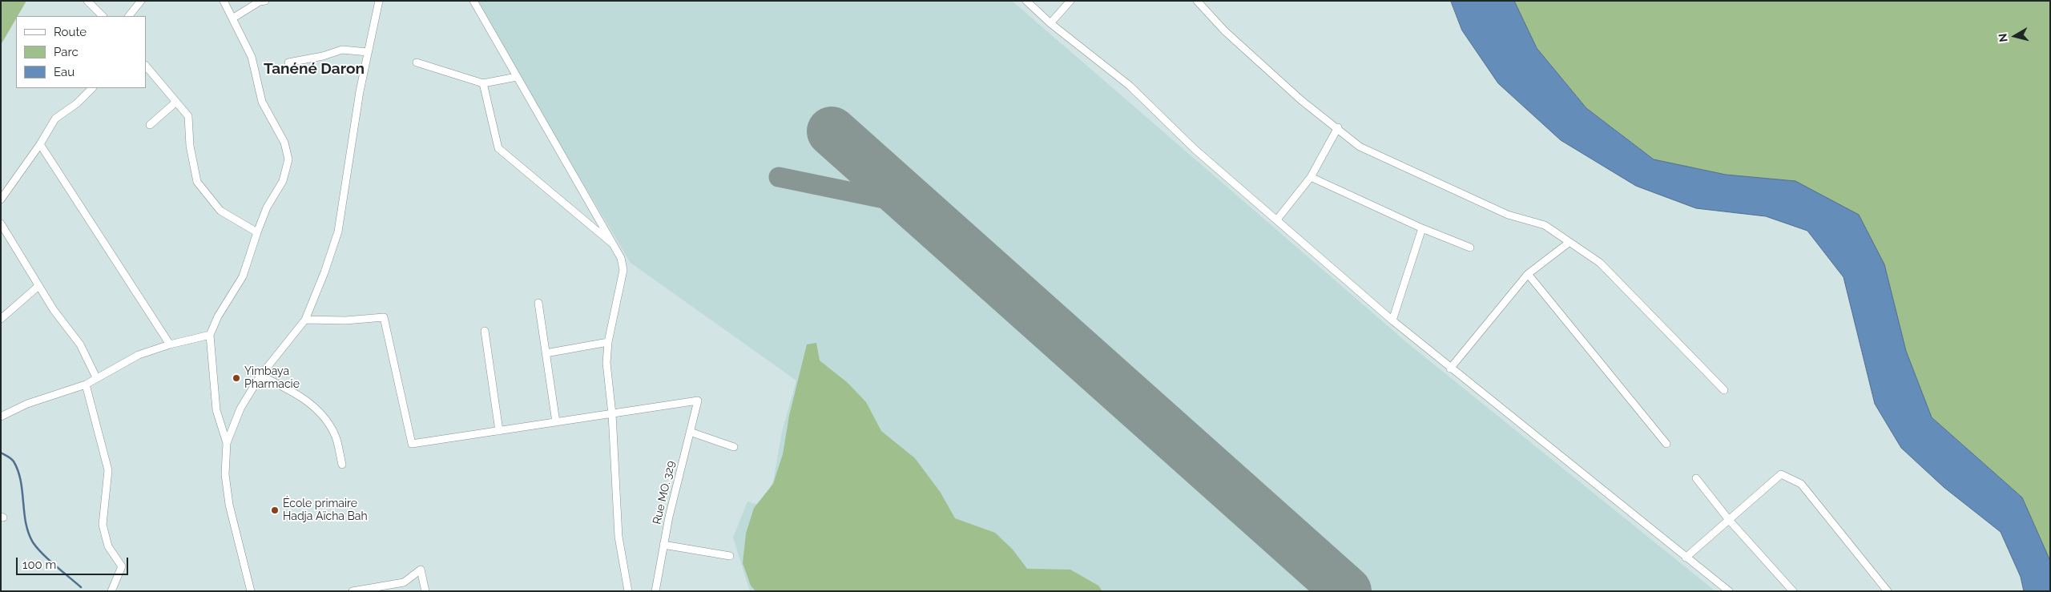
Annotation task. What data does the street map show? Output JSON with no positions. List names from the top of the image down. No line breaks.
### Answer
{"streets":{"street":["Rue MO. 329"]},"districts":["Tanéné Daron"],"places":["Yimbaya Pharmacie","École primaire Hadja Aïcha Bah"],"legend":["Route","Parc","Eau"],"scale_bar":"100 m","north":"left"}
